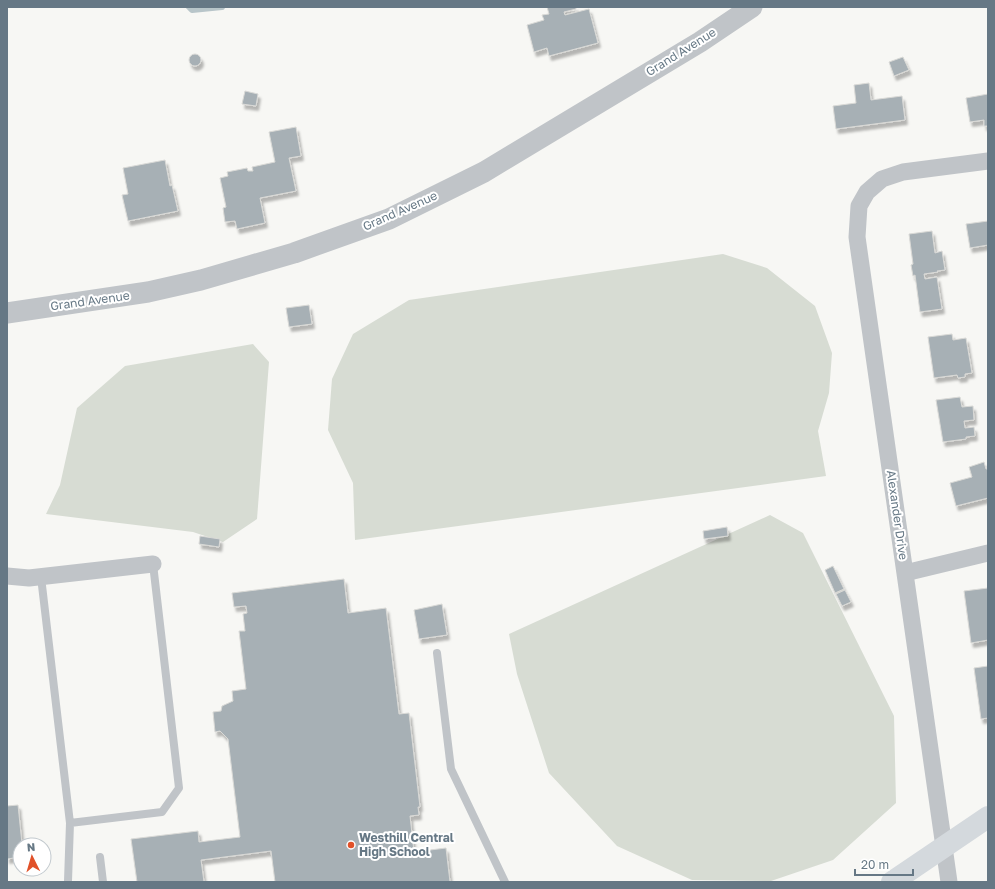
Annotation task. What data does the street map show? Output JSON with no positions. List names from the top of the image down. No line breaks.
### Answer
{"streets":{"street":["Grand Avenue","Alexander Drive"]},"places":["Westhill Central High School"],"scale_bar":"20 m","north":"top"}
